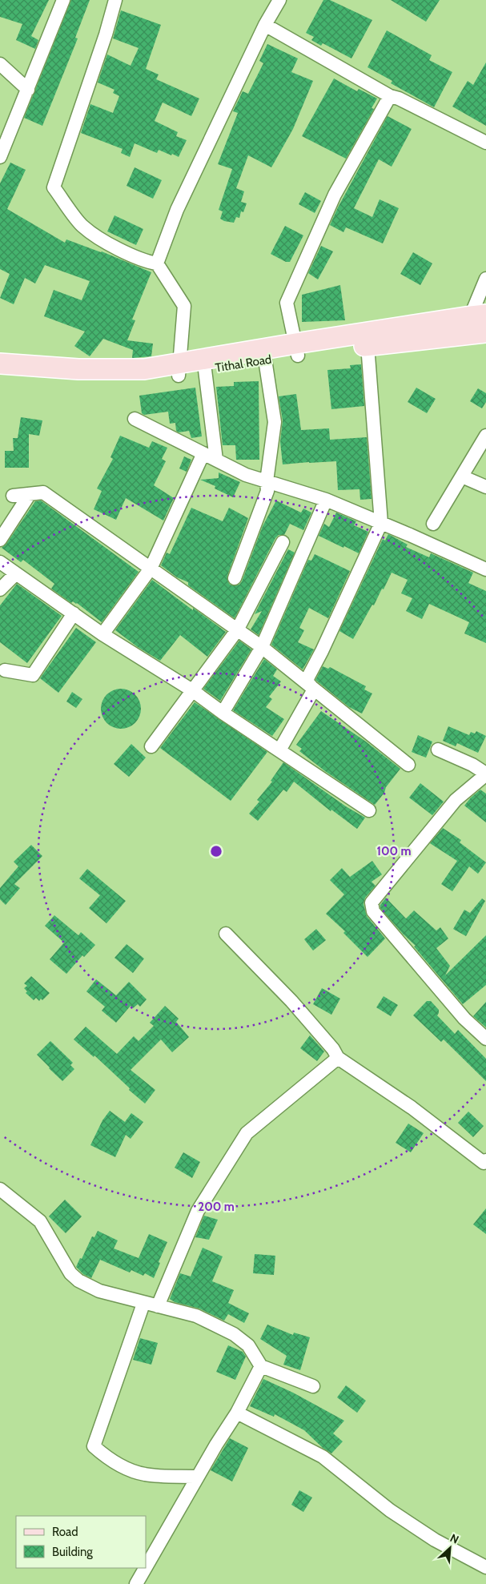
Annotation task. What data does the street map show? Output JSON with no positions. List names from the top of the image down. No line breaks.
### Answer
{"streets":{"main road":["Tithal Road"]},"legend":["Road","Building"],"north":"top right","rings":["100 m","200 m"]}
